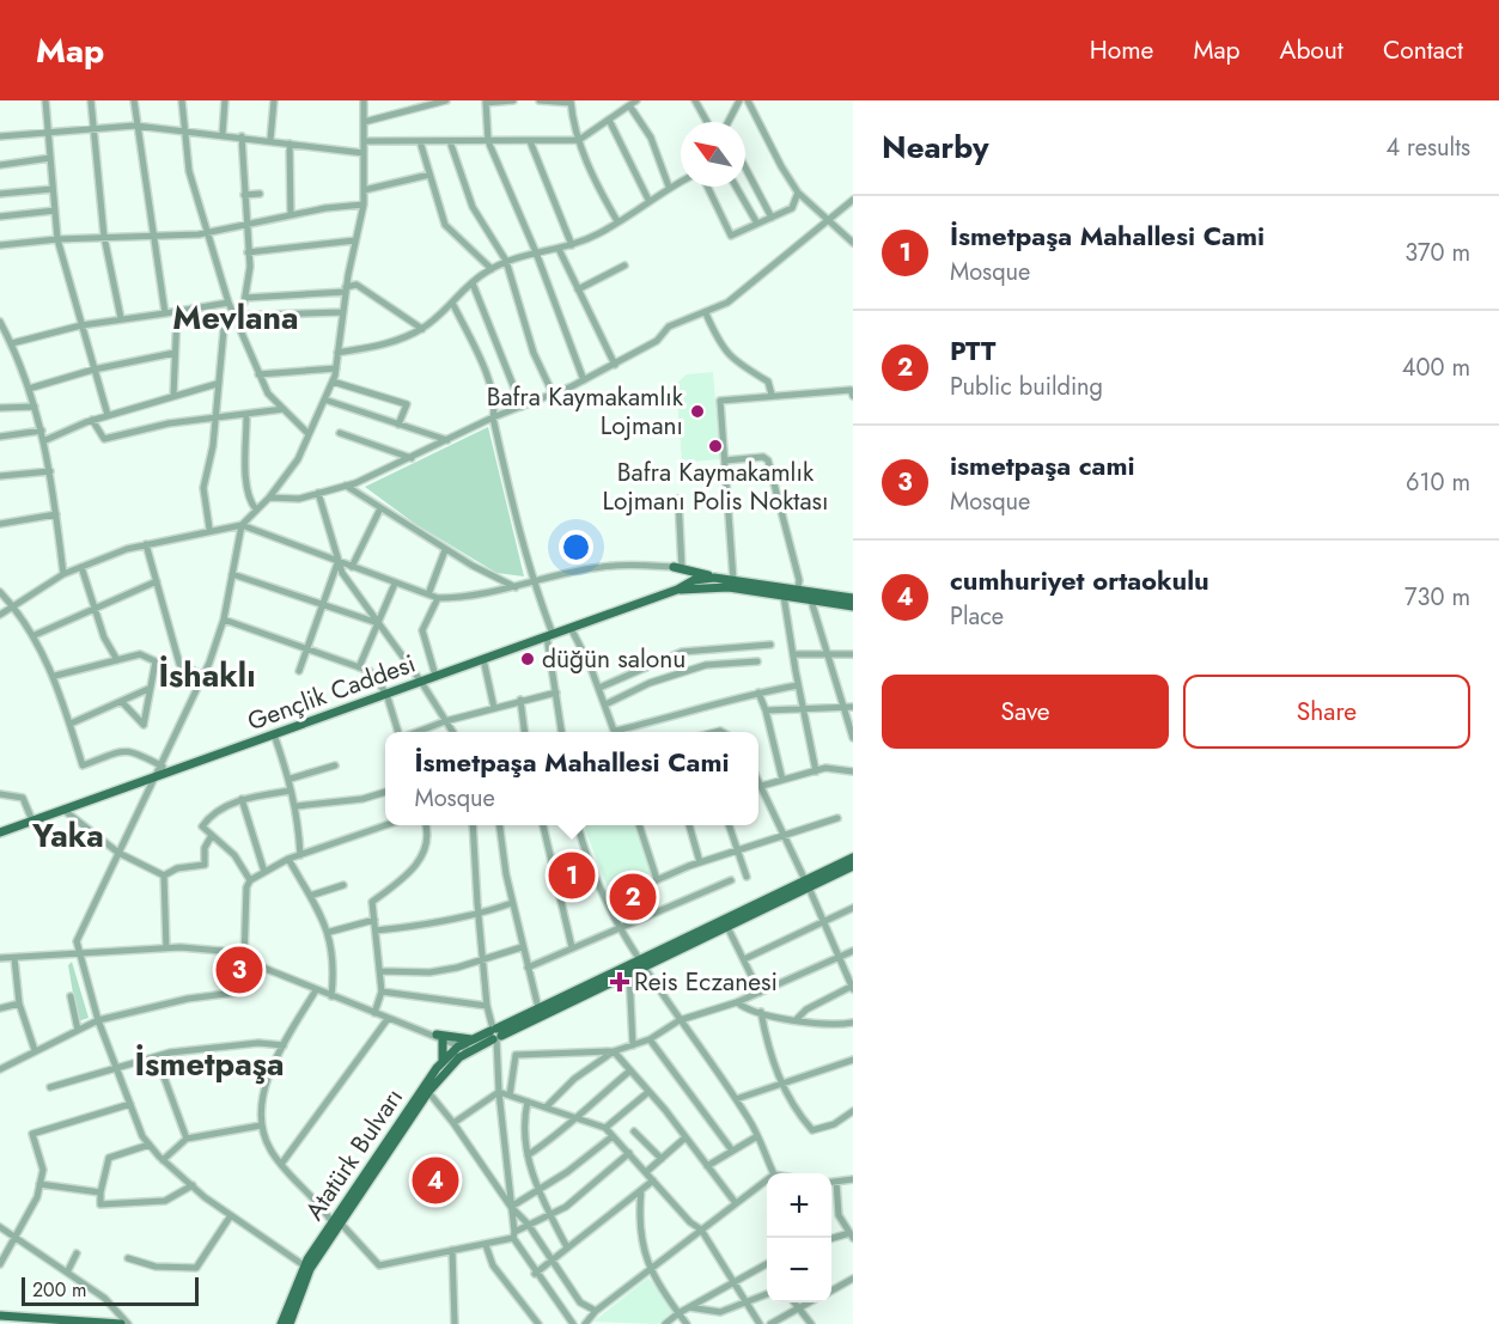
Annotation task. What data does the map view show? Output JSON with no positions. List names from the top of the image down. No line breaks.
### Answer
{"streets":{"main road":["Gençlik Caddesi","Atatürk Bulvarı"]},"districts":["Mevlana","İshaklı","Yaka","İsmetpaşa"],"places":{"other":["Bafra Kaymakamlık Lojmanı","Bafra Kaymakamlık Lojmanı Polis Noktası","düğün salonu"],"health":["Reis Eczanesi"]},"scale_bar":"200 m","north":"top left","page":{"header":"Map","nav":["Home","Map","About","Contact"],"heading":["Nearby","4 results"],"list":[{"mark":"1","name":"İsmetpaşa Mahallesi Cami","note":"Mosque","value":"370 m"},{"mark":"2","name":"PTT","note":"Public building","value":"400 m"},{"mark":"3","name":"ismetpaşa cami","note":"Mosque","value":"610 m"},{"mark":"4","name":"cumhuriyet ortaokulu","note":"Place","value":"730 m"}],"buttons":["Save","Share"],"popup":["İsmetpaşa Mahallesi Cami","Mosque"],"pins":["1","2","3","4"],"map_buttons":["+","−"],"scale":"200 m"}}
